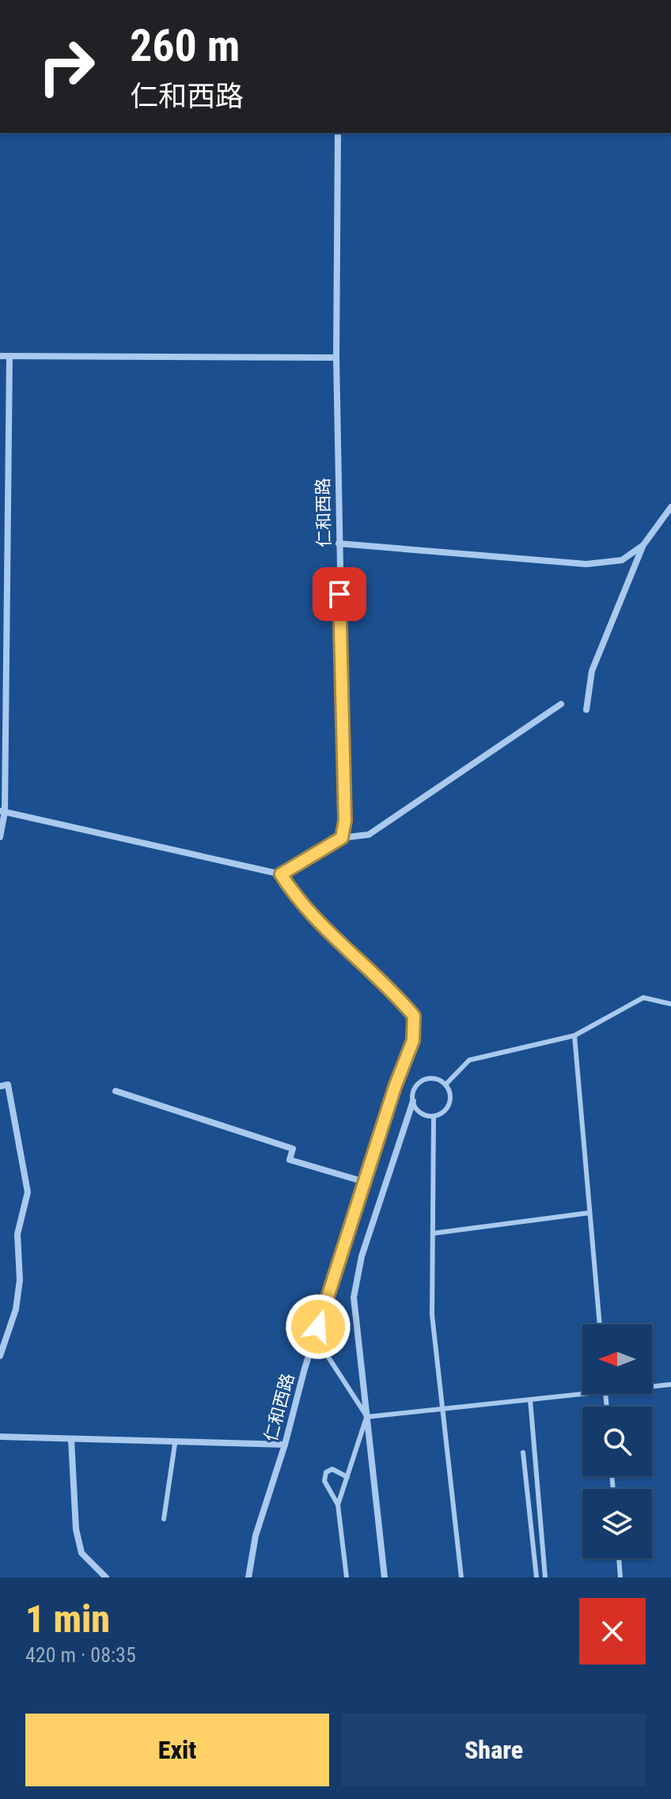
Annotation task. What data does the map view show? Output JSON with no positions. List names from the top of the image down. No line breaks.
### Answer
{"streets":{"street":["仁和西路"]},"north":"left","page":{"turn":["260 m","仁和西路"],"heading":["1 min","420 m · 08:35"],"buttons":["Exit","Share"]}}
